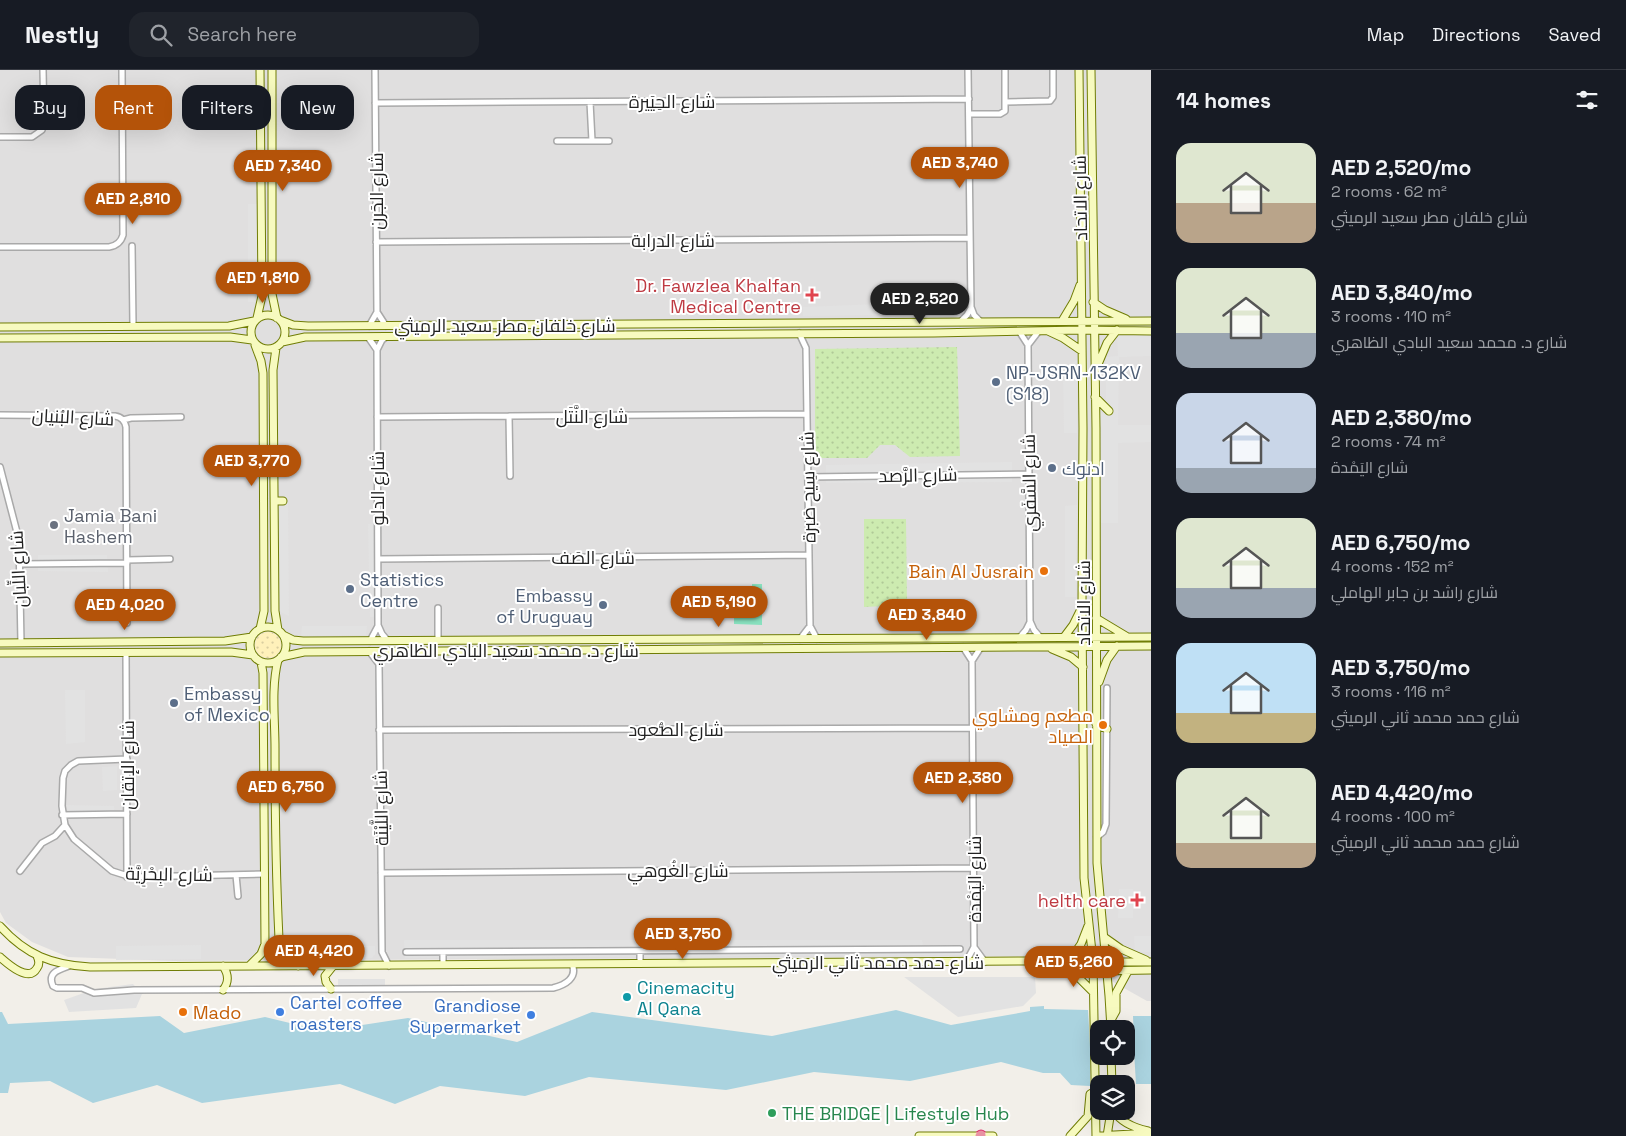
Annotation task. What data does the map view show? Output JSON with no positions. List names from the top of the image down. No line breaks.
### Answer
{"streets":{"street":["شارع الحِيَيرة","شارع الجَرن","شارع الاتحاد","شارع الدرابة","شارع خلفان مطر سعيد الرميثي","شارع النَّتَل","شارع البُنيان","شارع الرَّصد","شارع السَّفَري","شارع سِيح صَبرة","شارع الدلو","شارع الصَف","شارع اللِّبان","شارع د. محمد سعيد البادي الظاهري","شارع الصُّعود","شارع الإتقان","شارع اللَّيْنَة","شارع الغُوهي","شارع البِحْرِيَّة","شارع اليَمْدة","شارع حمد محمد ثاني الرميثي"]},"crossings":[["شارع الحِيَيرة","شارع الجَرن"],["شارع الجَرن","شارع الدرابة"],["شارع الجَرن","شارع خلفان مطر سعيد الرميثي"],["شارع الاتحاد","شارع خلفان مطر سعيد الرميثي"],["شارع الاتحاد","شارع د. محمد سعيد البادي الظاهري"],["شارع الاتحاد","شارع حمد محمد ثاني الرميثي"],["شارع خلفان مطر سعيد الرميثي","شارع سِيح صَبرة"],["شارع النَّتَل","شارع سِيح صَبرة"],["شارع النَّتَل","شارع الدلو"],["شارع الرَّصد","شارع السَّفَري"],["شارع الرَّصد","شارع سِيح صَبرة"],["شارع سِيح صَبرة","شارع الصَف"],["شارع الدلو","شارع الصَف"],["شارع الدلو","شارع د. محمد سعيد البادي الظاهري"],["شارع د. محمد سعيد البادي الظاهري","شارع اليَمْدة"],["شارع الصُّعود","شارع اللَّيْنَة"],["شارع الصُّعود","شارع اليَمْدة"],["شارع الإتقان","شارع البِحْرِيَّة"],["شارع اللَّيْنَة","شارع الغُوهي"],["شارع اللَّيْنَة","شارع حمد محمد ثاني الرميثي"],["شارع الغُوهي","شارع اليَمْدة"],["شارع اليَمْدة","شارع حمد محمد ثاني الرميثي"]],"places":{"health":["Dr. Fawzlea Khalfan Medical Centre","helth care"],"other":["NP-JSRN-132KV (S18)","ادنوك","Jamia Bani Hashem","Bain Al Jusrain","Statistics Centre","Embassy of Uruguay","Embassy of Mexico","مطعم ومشاوي الصياد","Cinemacity Al Qana","Mado","Cartel coffee roasters","Grandiose Supermarket","THE BRIDGE | Lifestyle Hub"]},"page":{"header":"Nestly","search":"Search here","nav":["Map","Directions","Saved"],"heading":"14 homes","chip":["Buy","Rent","Filters","New"],"list":[{"name":"AED 2,520/mo","note":"2 rooms · 62 m² · شارع خلفان مطر سعيد الرميثي"},{"name":"AED 3,840/mo","note":"3 rooms · 110 m² · شارع د. محمد سعيد البادي الظاهري"},{"name":"AED 2,380/mo","note":"2 rooms · 74 m² · شارع اليَمْدة"},{"name":"AED 6,750/mo","note":"4 rooms · 152 m² · شارع راشد بن جابر الهاملي"},{"name":"AED 3,750/mo","note":"3 rooms · 116 m² · شارع حمد محمد ثاني الرميثي"},{"name":"AED 4,420/mo","note":"4 rooms · 100 m² · شارع حمد محمد ثاني الرميثي"}],"price":["AED 3,740","AED 7,340","AED 2,810","AED 1,810","AED 2,520","AED 3,770","AED 5,190","AED 4,020","AED 3,840","AED 2,380","AED 6,750","AED 3,750","AED 4,420","AED 5,260"]}}
